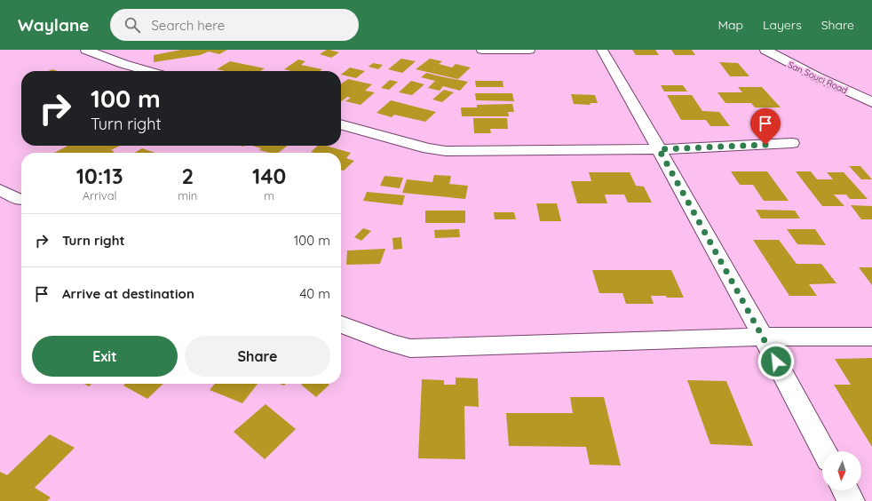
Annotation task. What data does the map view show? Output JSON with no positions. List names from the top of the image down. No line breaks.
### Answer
{"streets":{"street":["San Souci Road"]},"north":"bottom","page":{"header":"Waylane","search":"Search here","nav":["Map","Layers","Share"],"turn":["100 m","Turn right"],"eta":["10:13","Arrival","2","min","140","m"],"list":[{"name":"Turn right","value":"100 m"},{"name":"Arrive at destination","value":"40 m"}],"buttons":["Exit","Share"]}}
